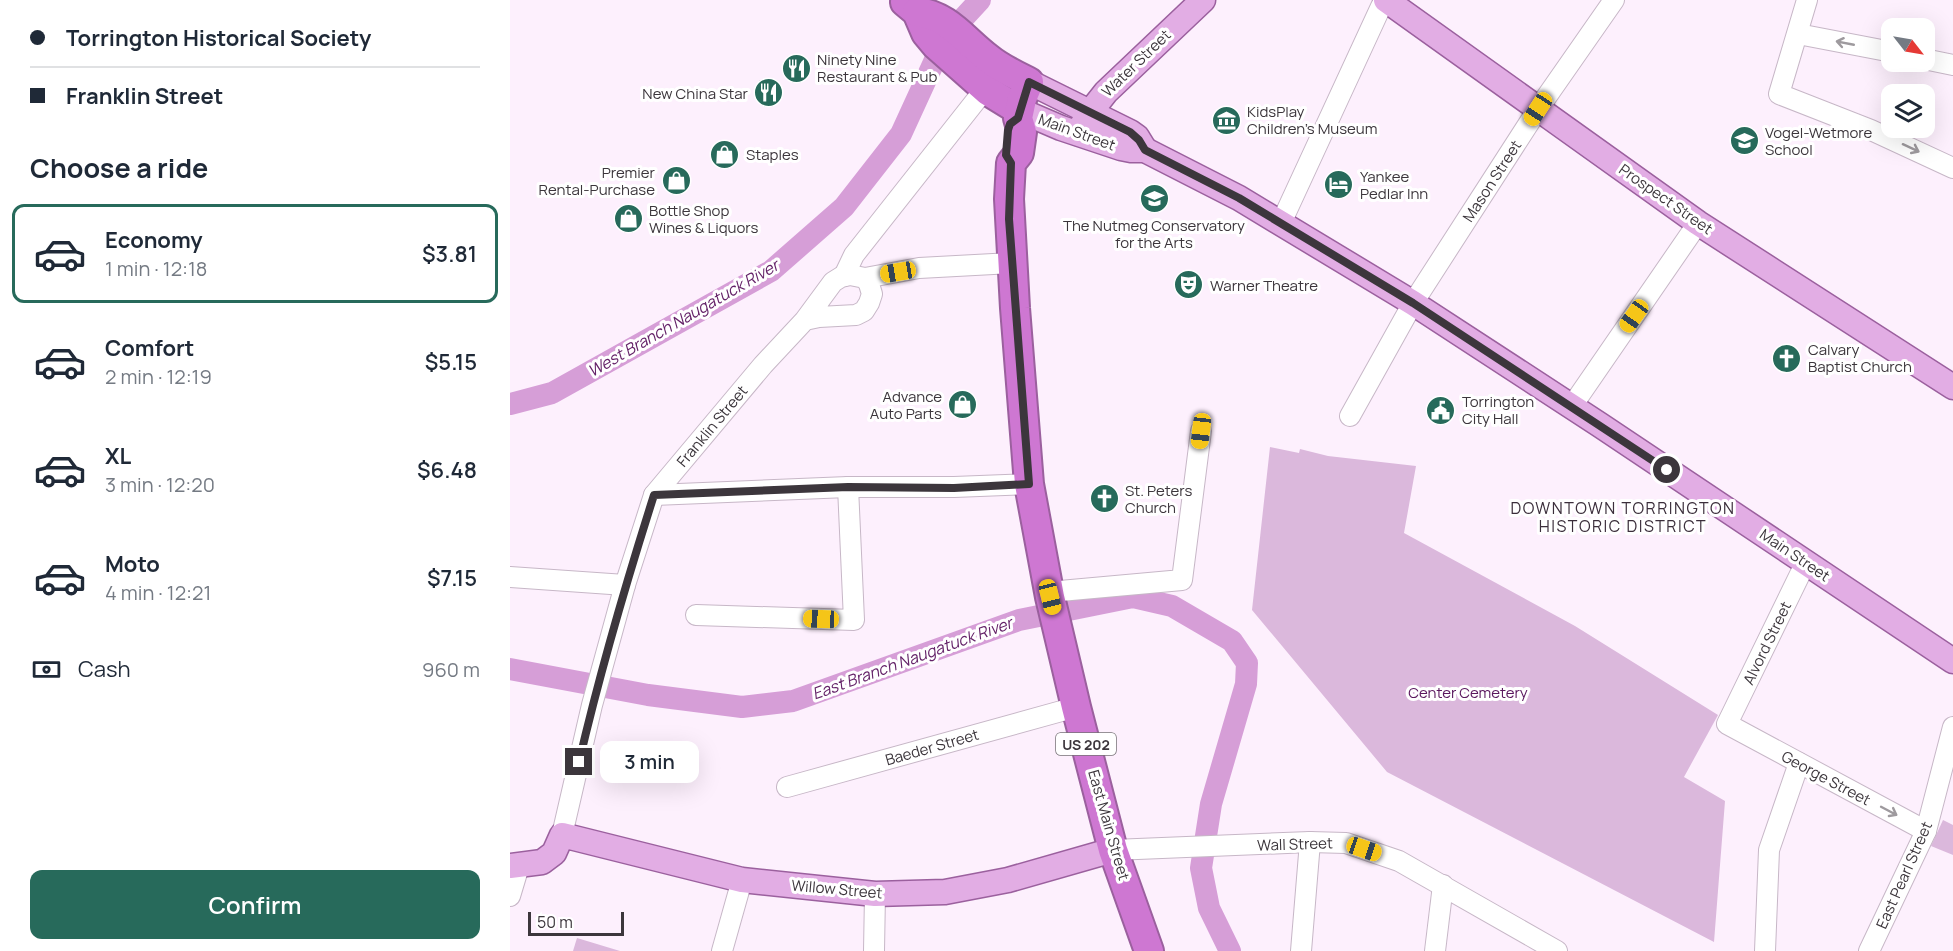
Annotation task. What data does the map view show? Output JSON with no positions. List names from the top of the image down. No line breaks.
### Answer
{"streets":{"highway":["Main Street","US 202","East Main Street"],"main road":["Water Street","Prospect Street","Franklin Street","Willow Street"],"street":["Mason Street","Alvord Street","Baeder Street","George Street","Wall Street","East Pearl Street"]},"crossings":[["Water Street","Main Street"],["Main Street","Mason Street"],["Main Street","Franklin Street"],["Main Street","Alvord Street"],["Main Street","East Main Street"],["Mason Street","Prospect Street"],["Franklin Street","East Main Street"],["Franklin Street","Willow Street"],["Alvord Street","George Street"],["Baeder Street","East Main Street"],["George Street","East Pearl Street"],["East Main Street","Wall Street"],["East Main Street","Willow Street"],["Wall Street","Willow Street"]],"one_way":["George Street"],"districts":["DOWNTOWN TORRINGTON HISTORIC DISTRICT"],"water":["West Branch Naugatuck River","East Branch Naugatuck River"],"parks":["Center Cemetery"],"places":{"restaurant":["Ninety Nine Restaurant & Pub","New China Star"],"museum":["KidsPlay Children's Museum"],"school or university":["Vogel-Wetmore School","The Nutmeg Conservatory for the Arts"],"shop":["Staples","Premier Rental-Purchase","Bottle Shop Wines & Liquors","Advance Auto Parts"],"hotel":["Yankee Pedlar Inn"],"theatre":["Warner Theatre"],"church":["Calvary Baptist Church","St. Peters Church"],"public building":["Torrington City Hall"]},"scale_bar":"50 m","north":"bottom right","page":{"banner":["Torrington Historical Society","Franklin Street"],"heading":"Choose a ride","list":[{"name":"Economy","note":"1 min · 12:18","value":"$3.81"},{"name":"Comfort","note":"2 min · 12:19","value":"$5.15"},{"name":"XL","note":"3 min · 12:20","value":"$6.48"},{"name":"Moto","note":"4 min · 12:21","value":"$7.15"}],"pay":["Cash","960 m"],"bubble":"3 min","buttons":"Confirm","scale":"50 m"}}
